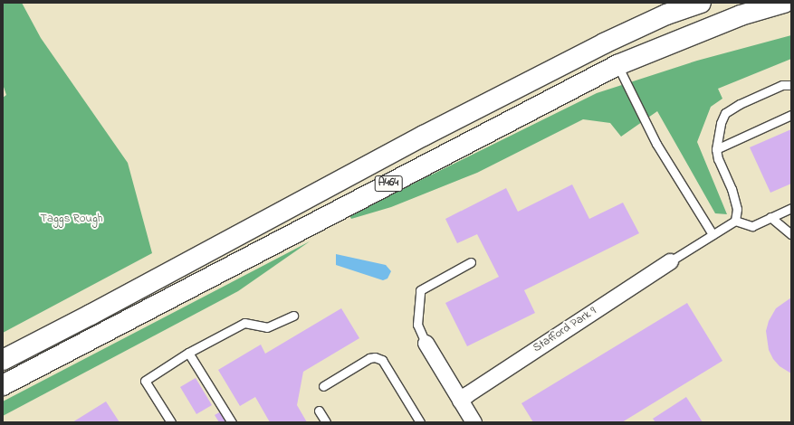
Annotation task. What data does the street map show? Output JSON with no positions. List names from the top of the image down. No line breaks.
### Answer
{"streets":{"highway":["A464"],"street":["Stafford Park 9"]},"parks":["Taggs Rough"]}
